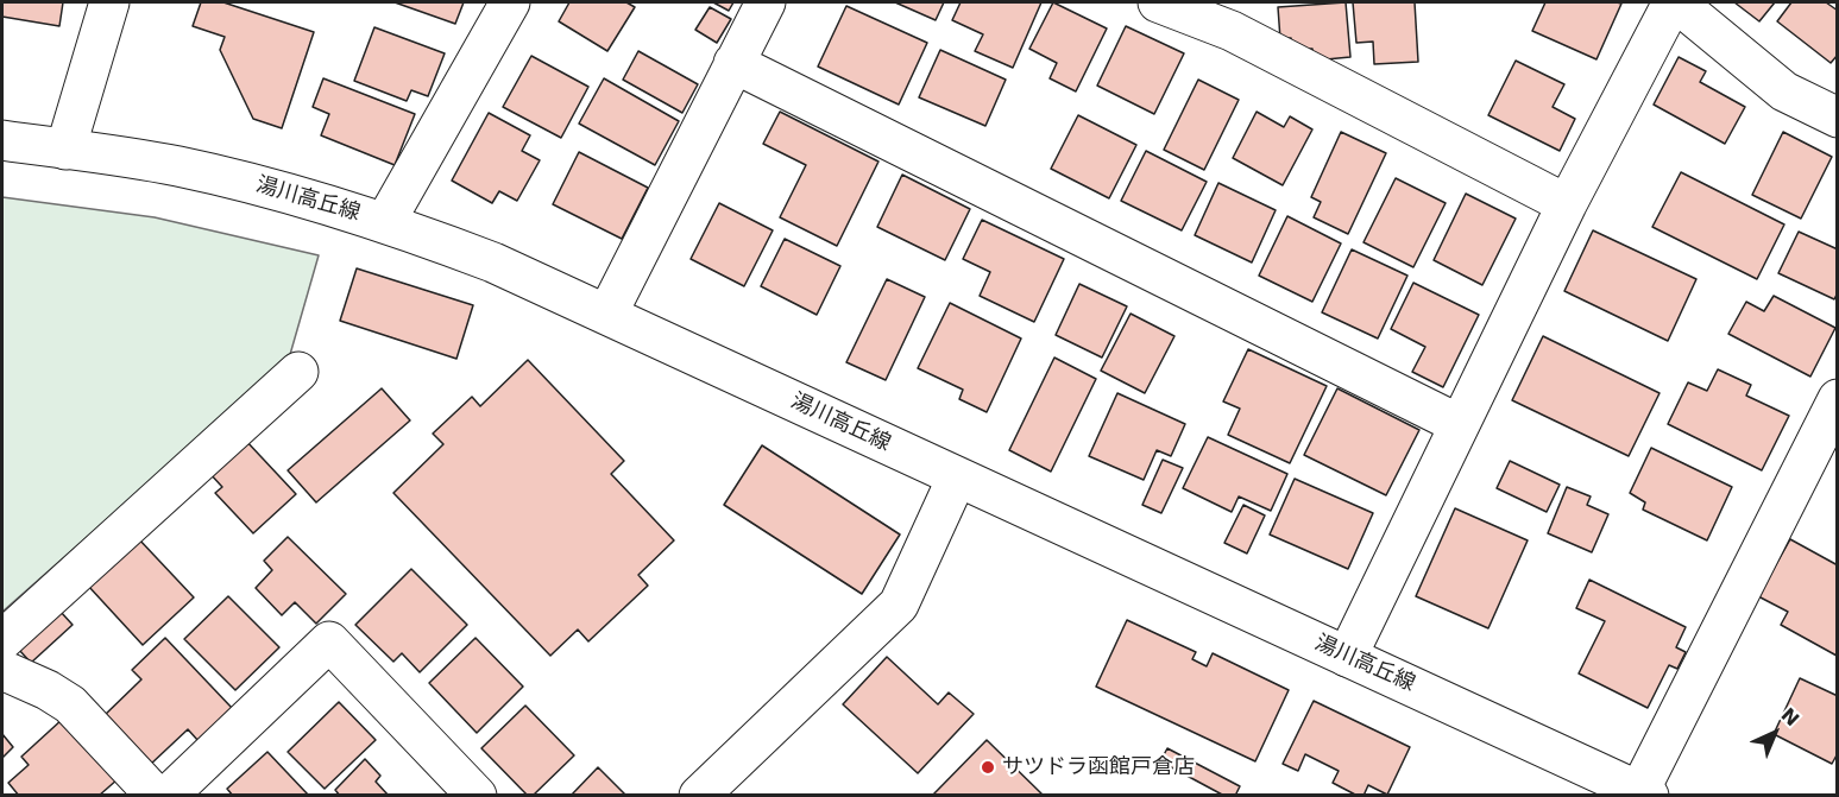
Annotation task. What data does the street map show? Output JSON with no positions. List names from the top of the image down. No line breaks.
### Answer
{"streets":{"street":["湯川高丘線"]},"places":["サツドラ函館戸倉店"],"north":"top right"}
